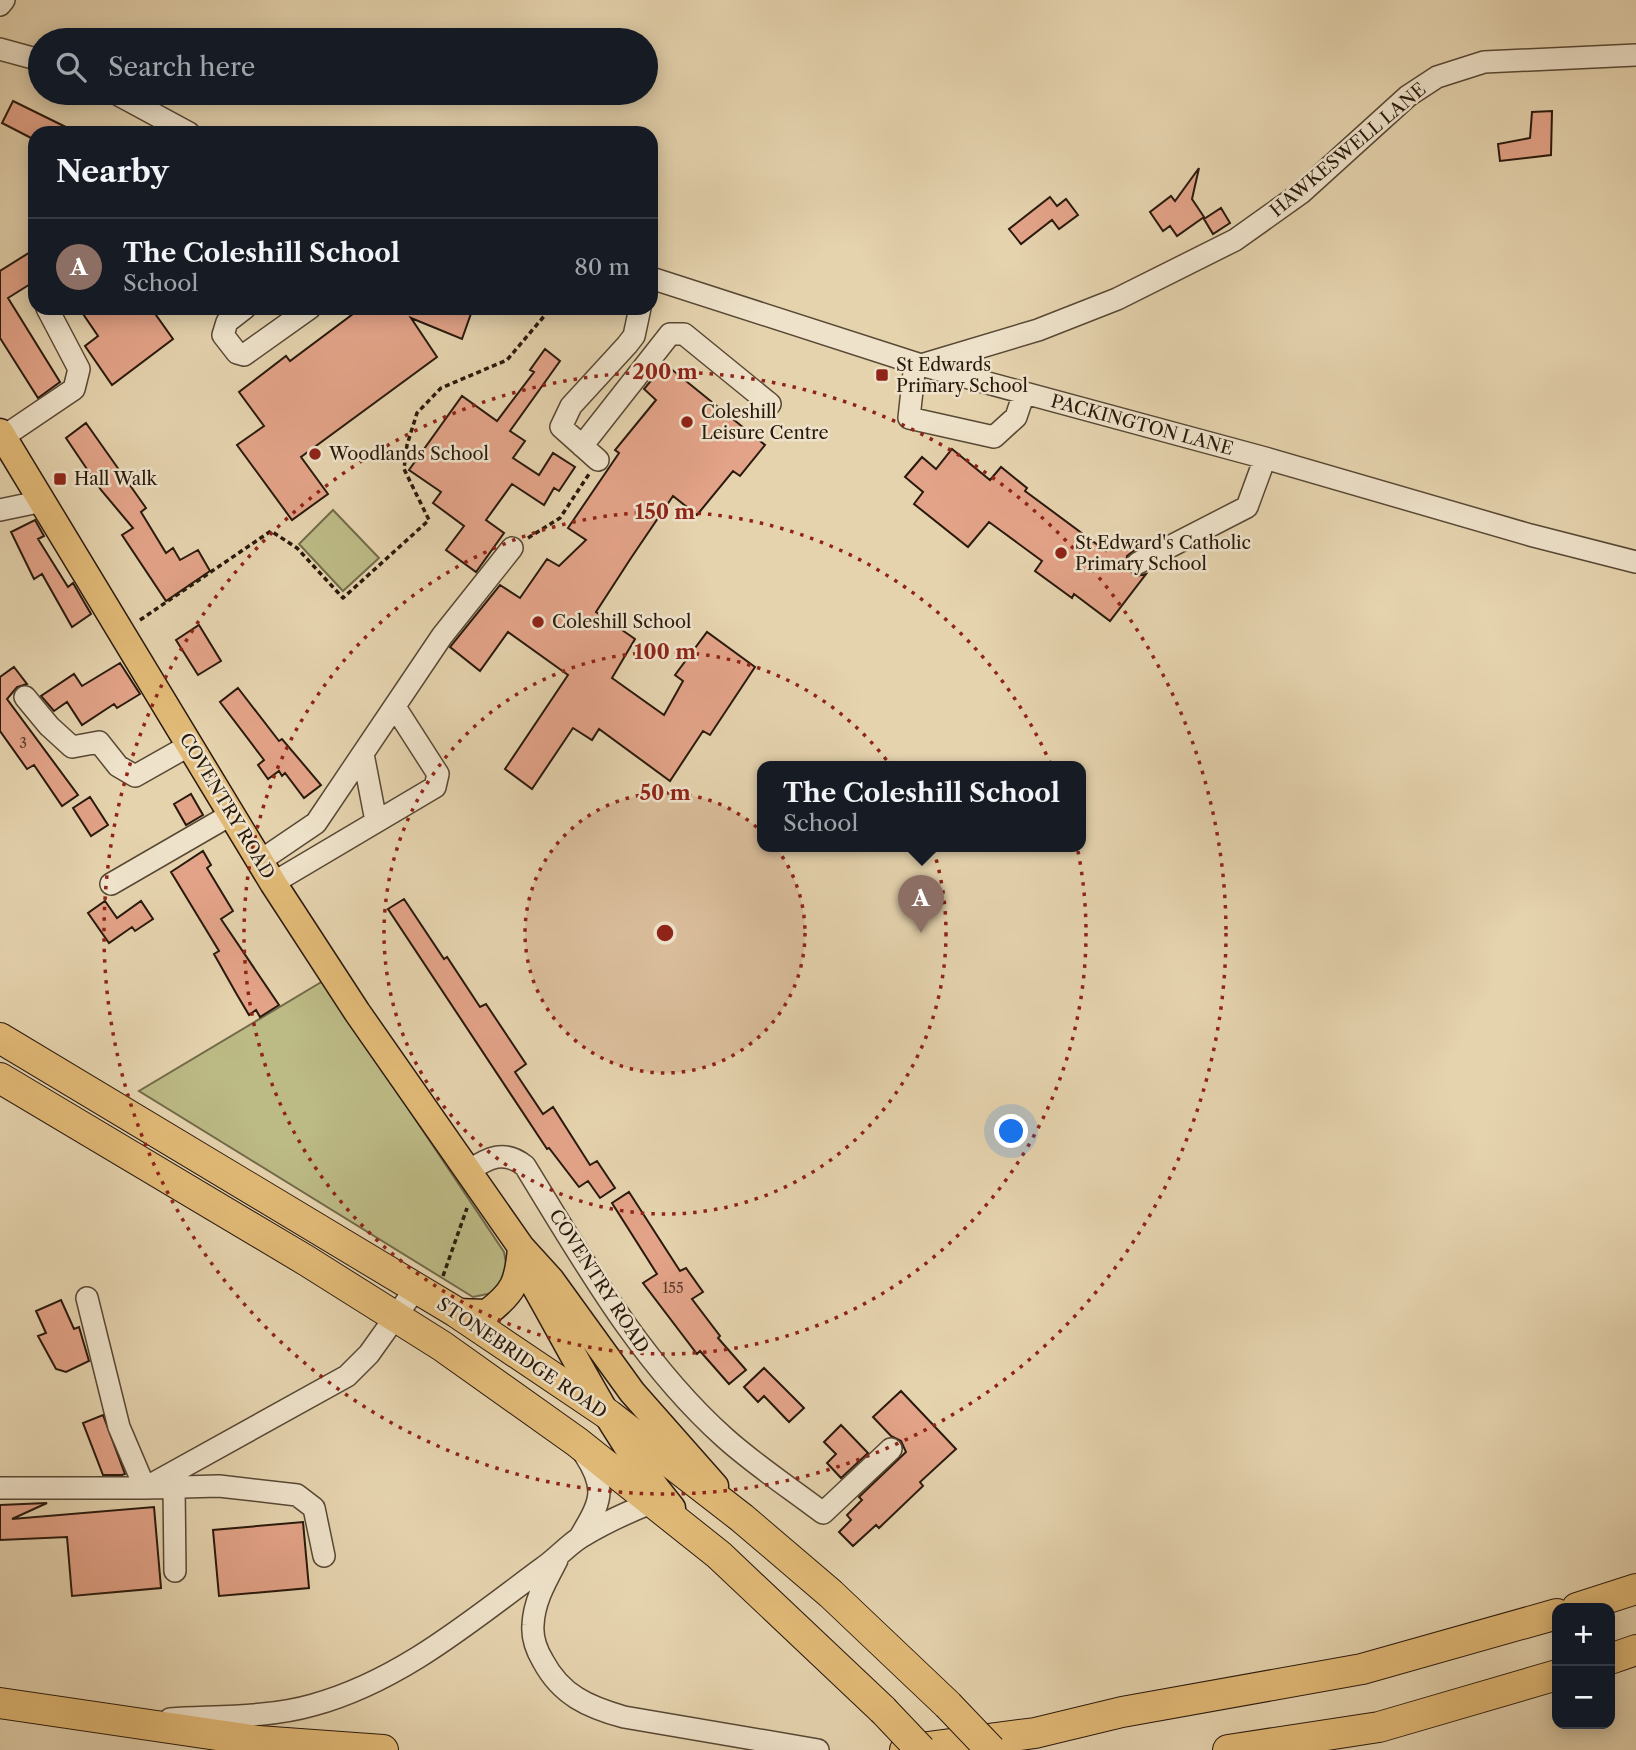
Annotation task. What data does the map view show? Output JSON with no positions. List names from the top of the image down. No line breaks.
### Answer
{"streets":{"highway":["STONEBRIDGE ROAD"],"main road":["COVENTRY ROAD"],"street":["HAWKESWELL LANE","PACKINGTON LANE"]},"crossings":[["HAWKESWELL LANE","PACKINGTON LANE"]],"places":{"transit":["St Edwards Primary School","Hall Walk"],"other":["Coleshill Leisure Centre","Woodlands School","St Edward's Catholic Primary School","Coleshill School"]},"house_numbers":["3","155"],"page":{"search":"Search here","heading":"Nearby","list":[{"mark":"A","name":"The Coleshill School","note":"School","value":"80 m"}],"popup":["The Coleshill School","School"],"pins":"A","map_buttons":["+","−"]},"rings":["200 m","150 m","100 m","50 m"]}
